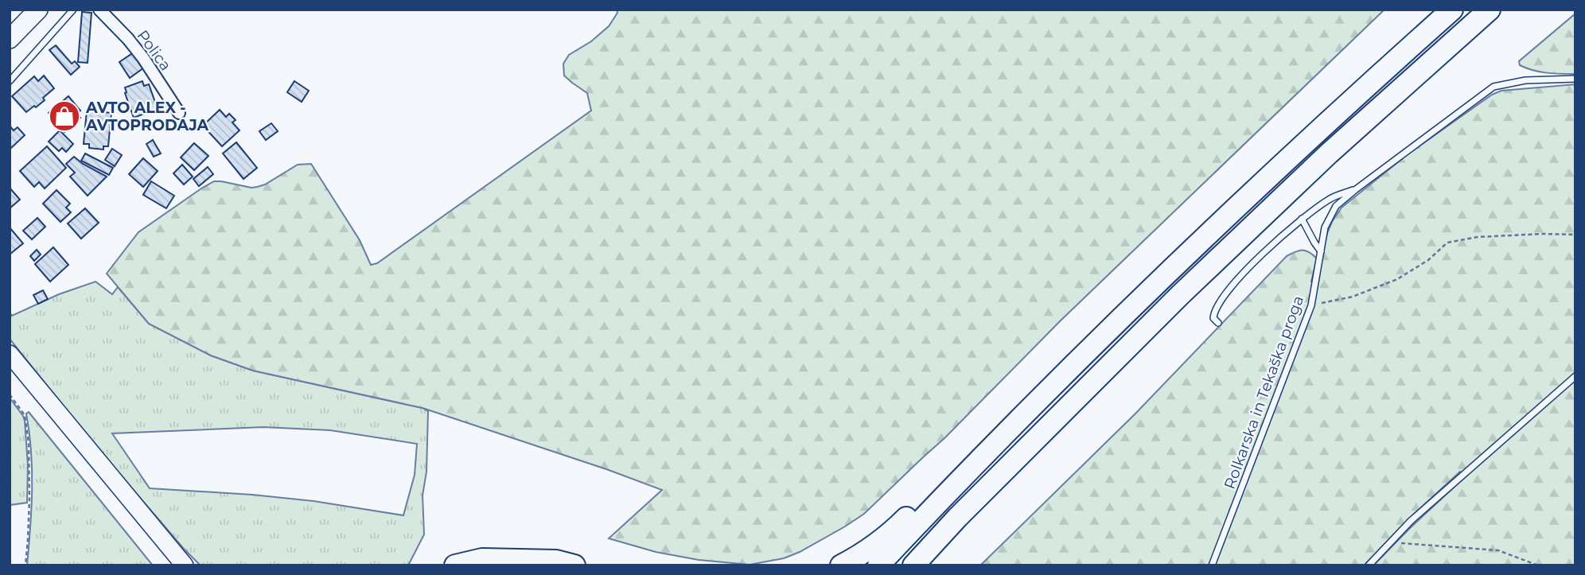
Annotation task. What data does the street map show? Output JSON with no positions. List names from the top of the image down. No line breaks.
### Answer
{"streets":{"street":["Polica"],"lane":["Rolkarska in Tekaška proga"]},"places":{"shop":["AVTO ALEX - AVTOPRODAJA"]}}
